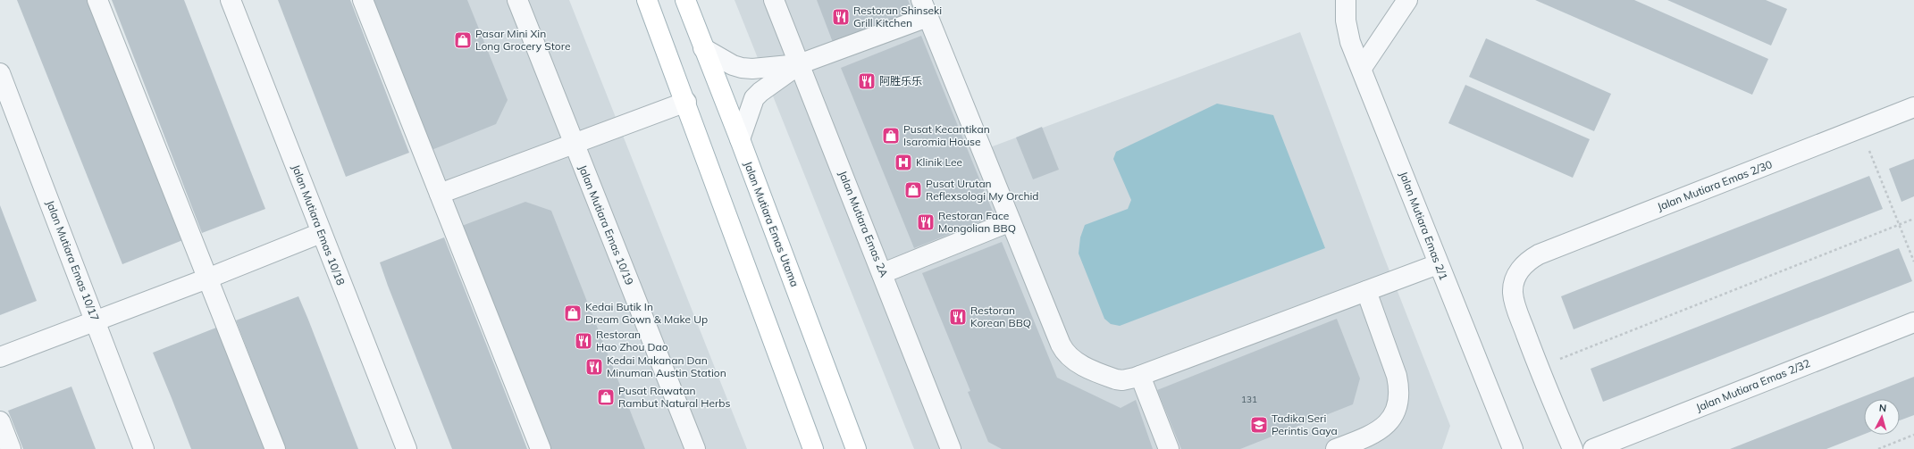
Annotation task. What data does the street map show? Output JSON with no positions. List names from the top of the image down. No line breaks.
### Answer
{"streets":{"main road":["Jalan Mutiara Emas Utama"],"street":["Jalan Mutiara Emas 2/30","Jalan Mutiara Emas 2A","Jalan Mutiara Emas 10/18","Jalan Mutiara Emas 10/19","Jalan Mutiara Emas 2/1","Jalan Mutiara Emas 10/17","Jalan Mutiara Emas 2/32"]},"places":{"restaurant":["Restoran Shinseki Grill Kitchen","阿胜乐乐","Restoran Face Mongolian BBQ","Restoran Korean BBQ","Restoran Hao Zhou Dao","Kedai Makanan Dan Minuman Austin Station"],"shop":["Pasar Mini Xin Long Grocery Store","Pusat Kecantikan Isaromia House","Pusat Urutan Reflexsologi My Orchid","Kedai Butik In Dream Gown & Make Up","Pusat Rawatan Rambut Natural Herbs"],"hospital":["Klinik Lee"],"school or university":["Tadika Seri Perintis Gaya"]},"house_numbers":["131"],"north":"top"}
